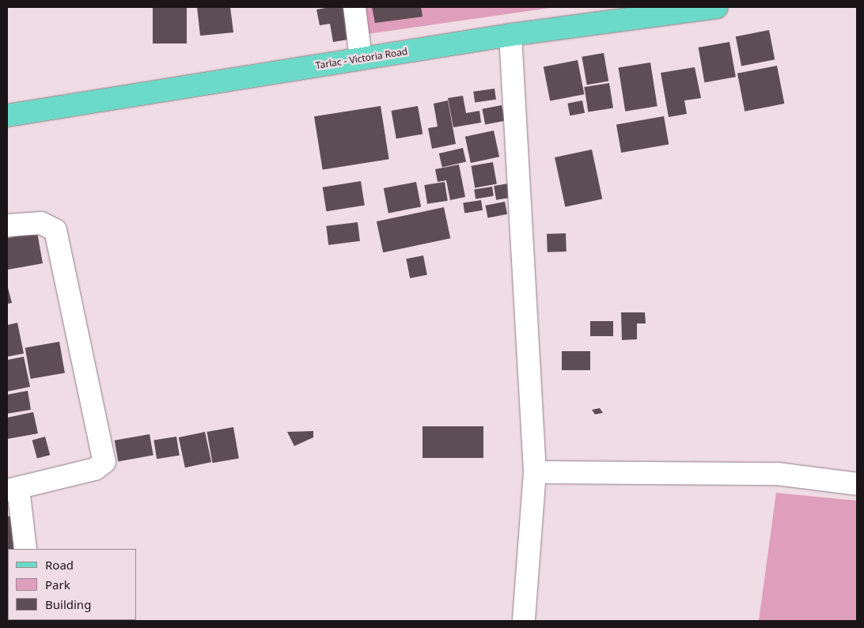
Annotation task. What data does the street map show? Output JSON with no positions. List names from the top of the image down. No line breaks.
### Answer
{"streets":{"main road":["Tarlac - Victoria Road"]},"legend":["Road","Park","Building"]}
